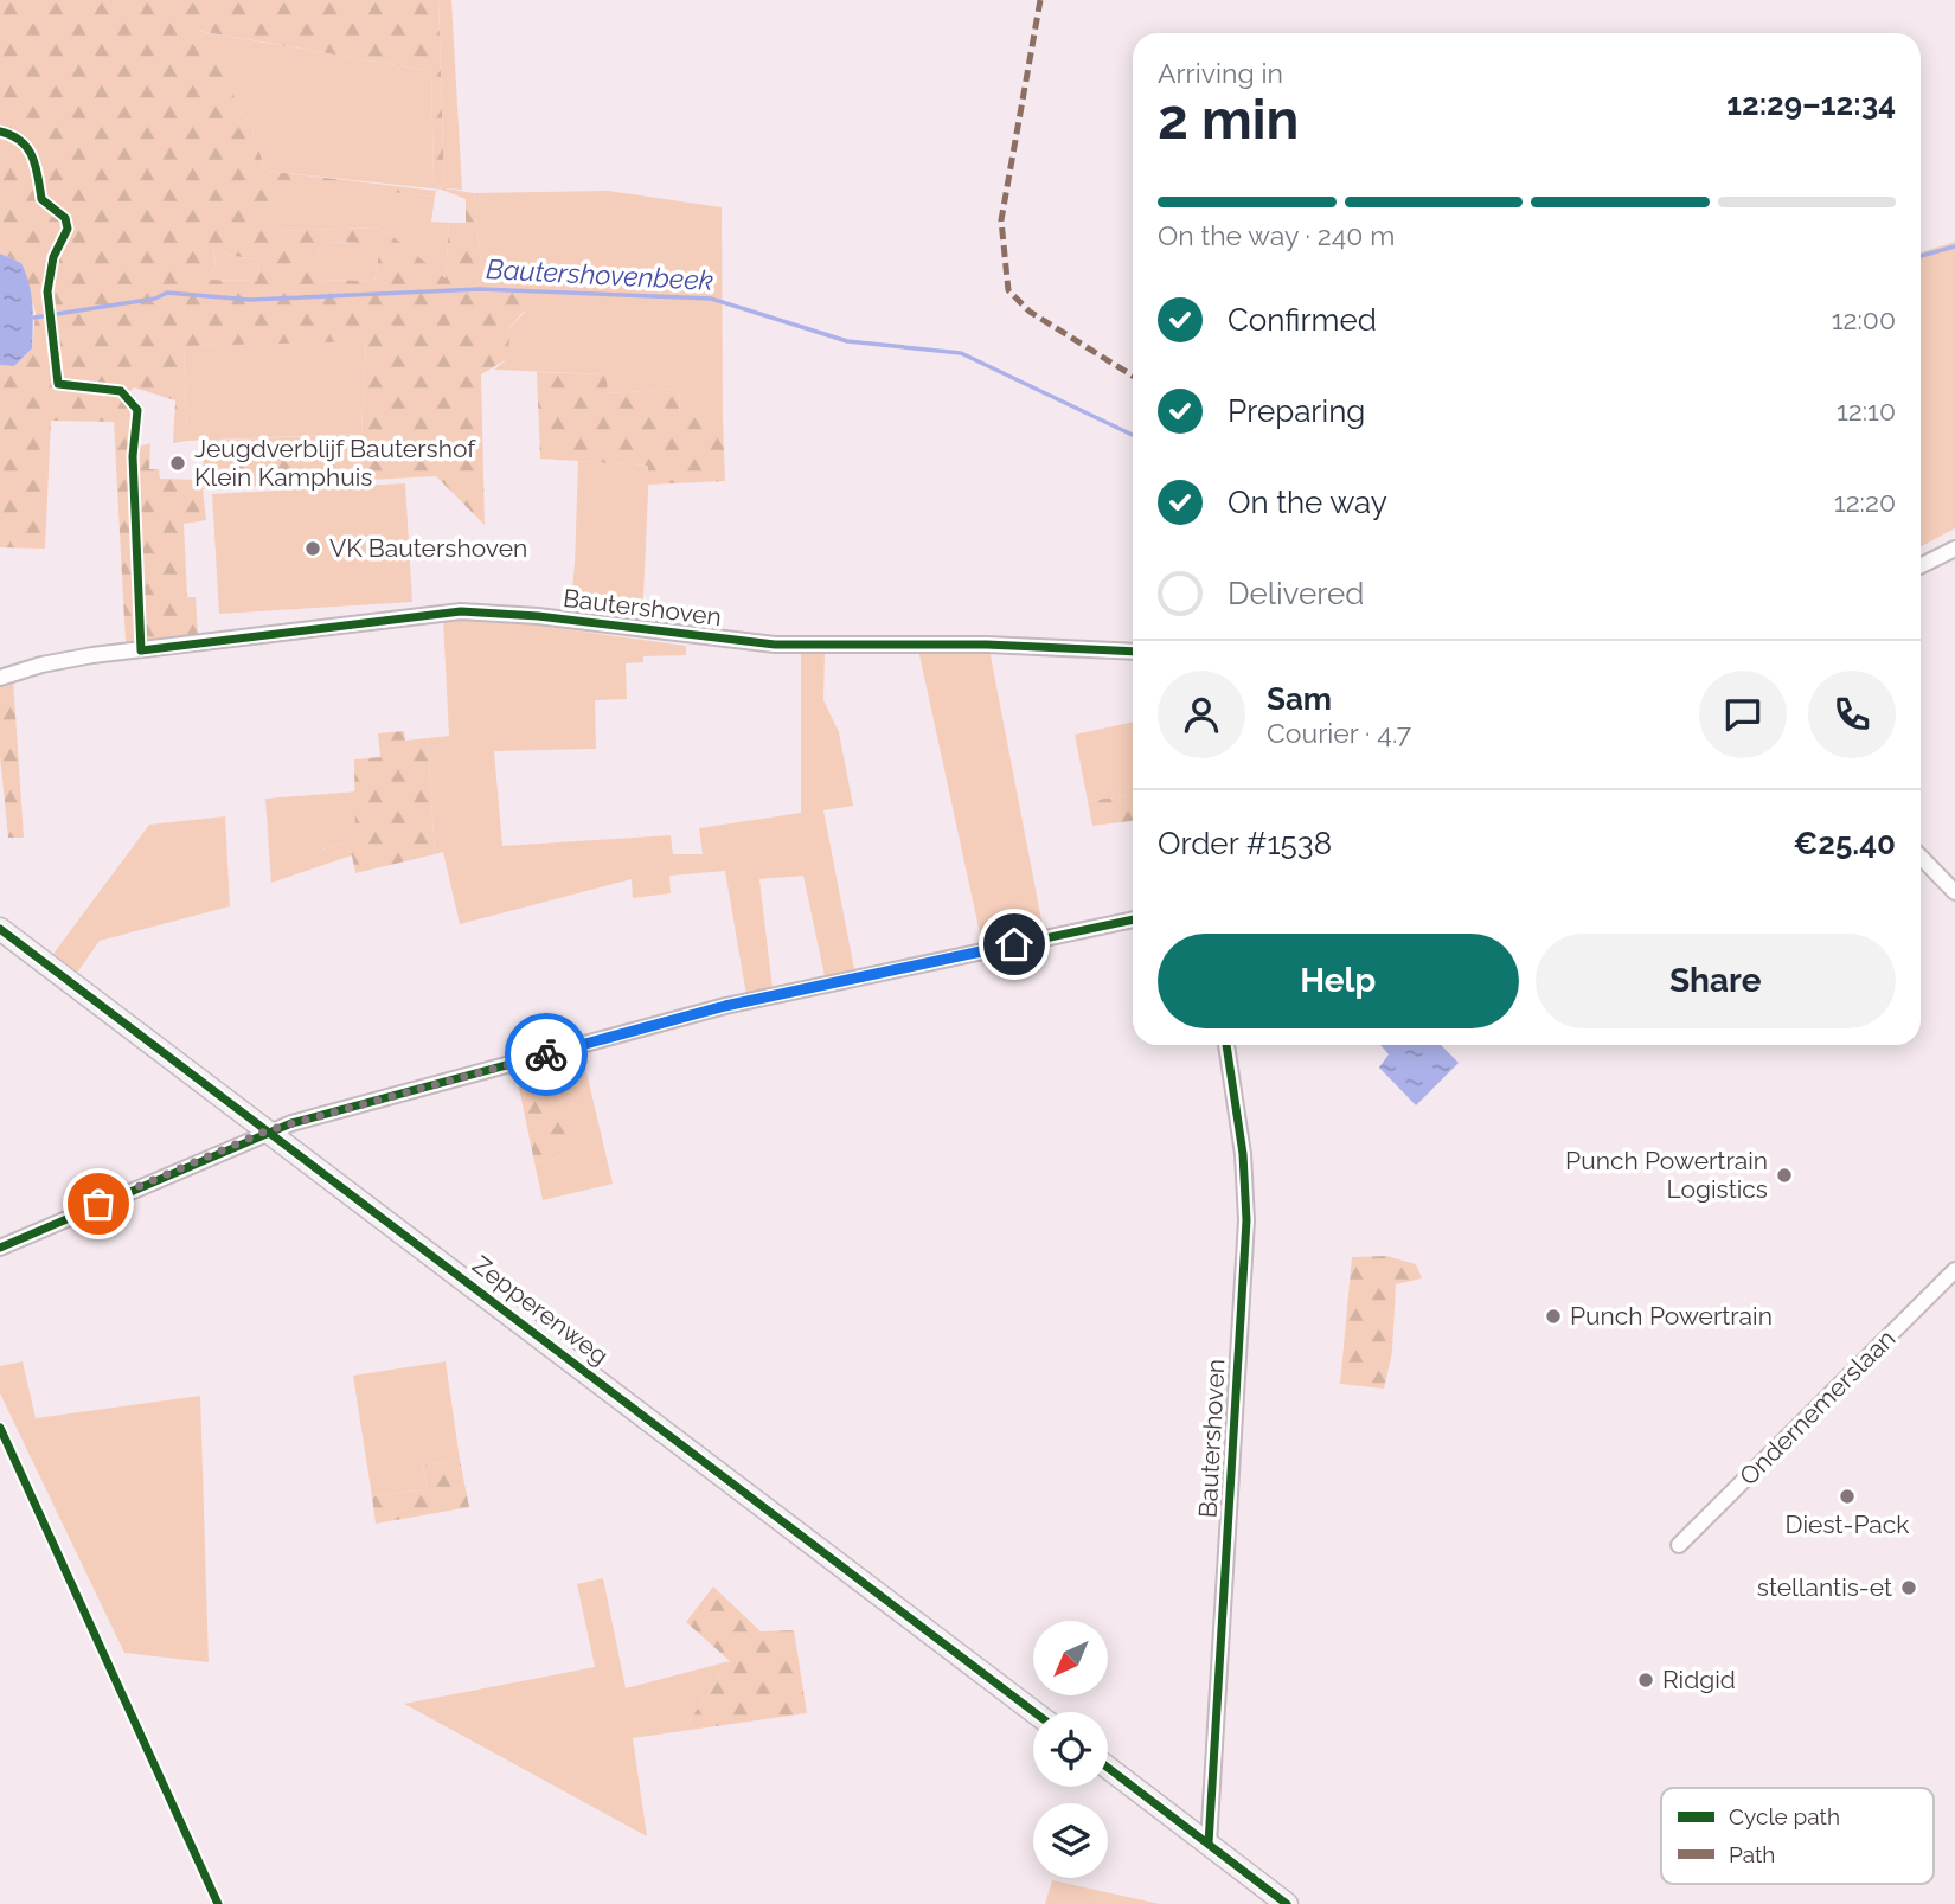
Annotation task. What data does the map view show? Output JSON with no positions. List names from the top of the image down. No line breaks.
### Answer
{"streets":{"street":["Bautershoven","Zepperenweg","Ondernemerslaan"]},"water":["Bautershovenbeek"],"places":["Jeugdverblijf Bautershof Klein Kamphuis","VK Bautershoven","Punch Powertrain Logistics","Punch Powertrain","Diest-Pack","stellantis-et","Ridgid"],"legend":["Cycle path","Path"],"north":"bottom left","page":{"heading":["2 min","Arriving in","12:29–12:34"],"panel":["Sam","Courier · 4.7","Order #1538","€25.40"],"bar":"On the way · 240 m","list":[["Confirmed","12:00"],["Preparing","12:10"],["On the way","12:20"],"Delivered"],"buttons":["Help","Share"]}}
